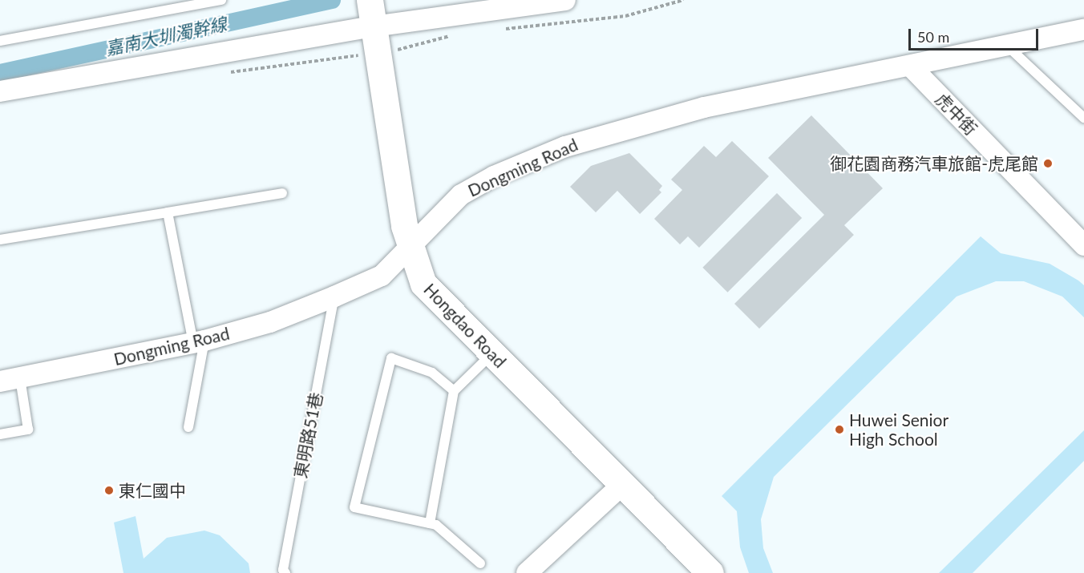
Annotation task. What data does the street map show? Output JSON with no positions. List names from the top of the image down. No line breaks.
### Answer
{"streets":{"street":["虎中街","Dongming Road","Hongdao Road"],"lane":["東明路51巷"]},"crossings":[["虎中街","Dongming Road"],["Dongming Road","Hongdao Road"],["Dongming Road","東明路51巷"]],"water":["嘉南大圳濁幹線"],"places":["御花園商務汽車旅館-虎尾館","Huwei Senior High School","東仁國中"],"scale_bar":"50 m"}
